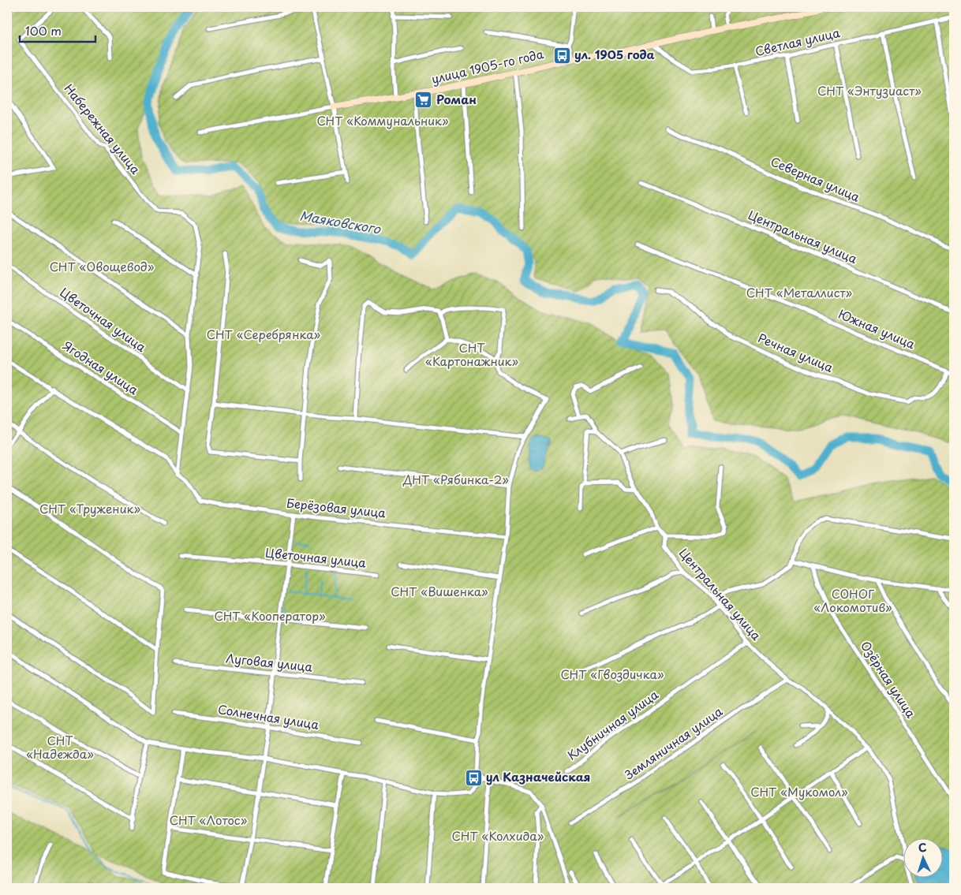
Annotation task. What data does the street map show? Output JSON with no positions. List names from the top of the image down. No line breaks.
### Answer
{"streets":{"street":["Светлая улица","улица 1905-го года","Набережная улица","Северная улица","Центральная улица","Цветочная улица","Южная улица","Речная улица","Ягодная улица","Берёзовая улица","Луговая улица","Озёрная улица","Солнечная улица","Клубничная улица","Земляничная улица"]},"crossings":[["Светлая улица","улица 1905-го года"],["Центральная улица","Клубничная улица"],["Центральная улица","Земляничная улица"],["Южная улица","Речная улица"]],"water":["Маяковского"],"parks":["СНТ «Энтузиаст»","СНТ «Коммунальник»","СНТ «Овощевод»","СНТ «Металлист»","СНТ «Серебрянка»","СНТ «Картонажник»","ДНТ «Рябинка-2»","СНТ «Труженик»","СНТ «Вишенка»","СОНОГ «Локомотив»","СНТ «Кооператор»","СНТ «Гвоздичка»","СНТ «Надежда»","СНТ «Мукомол»","СНТ «Лотос»","СНТ «Колхида»"],"places":{"bus stop":["ул. 1905 года","ул Казначейская"],"supermarket":["Роман"]},"scale_bar":"100 m","north":"top"}
